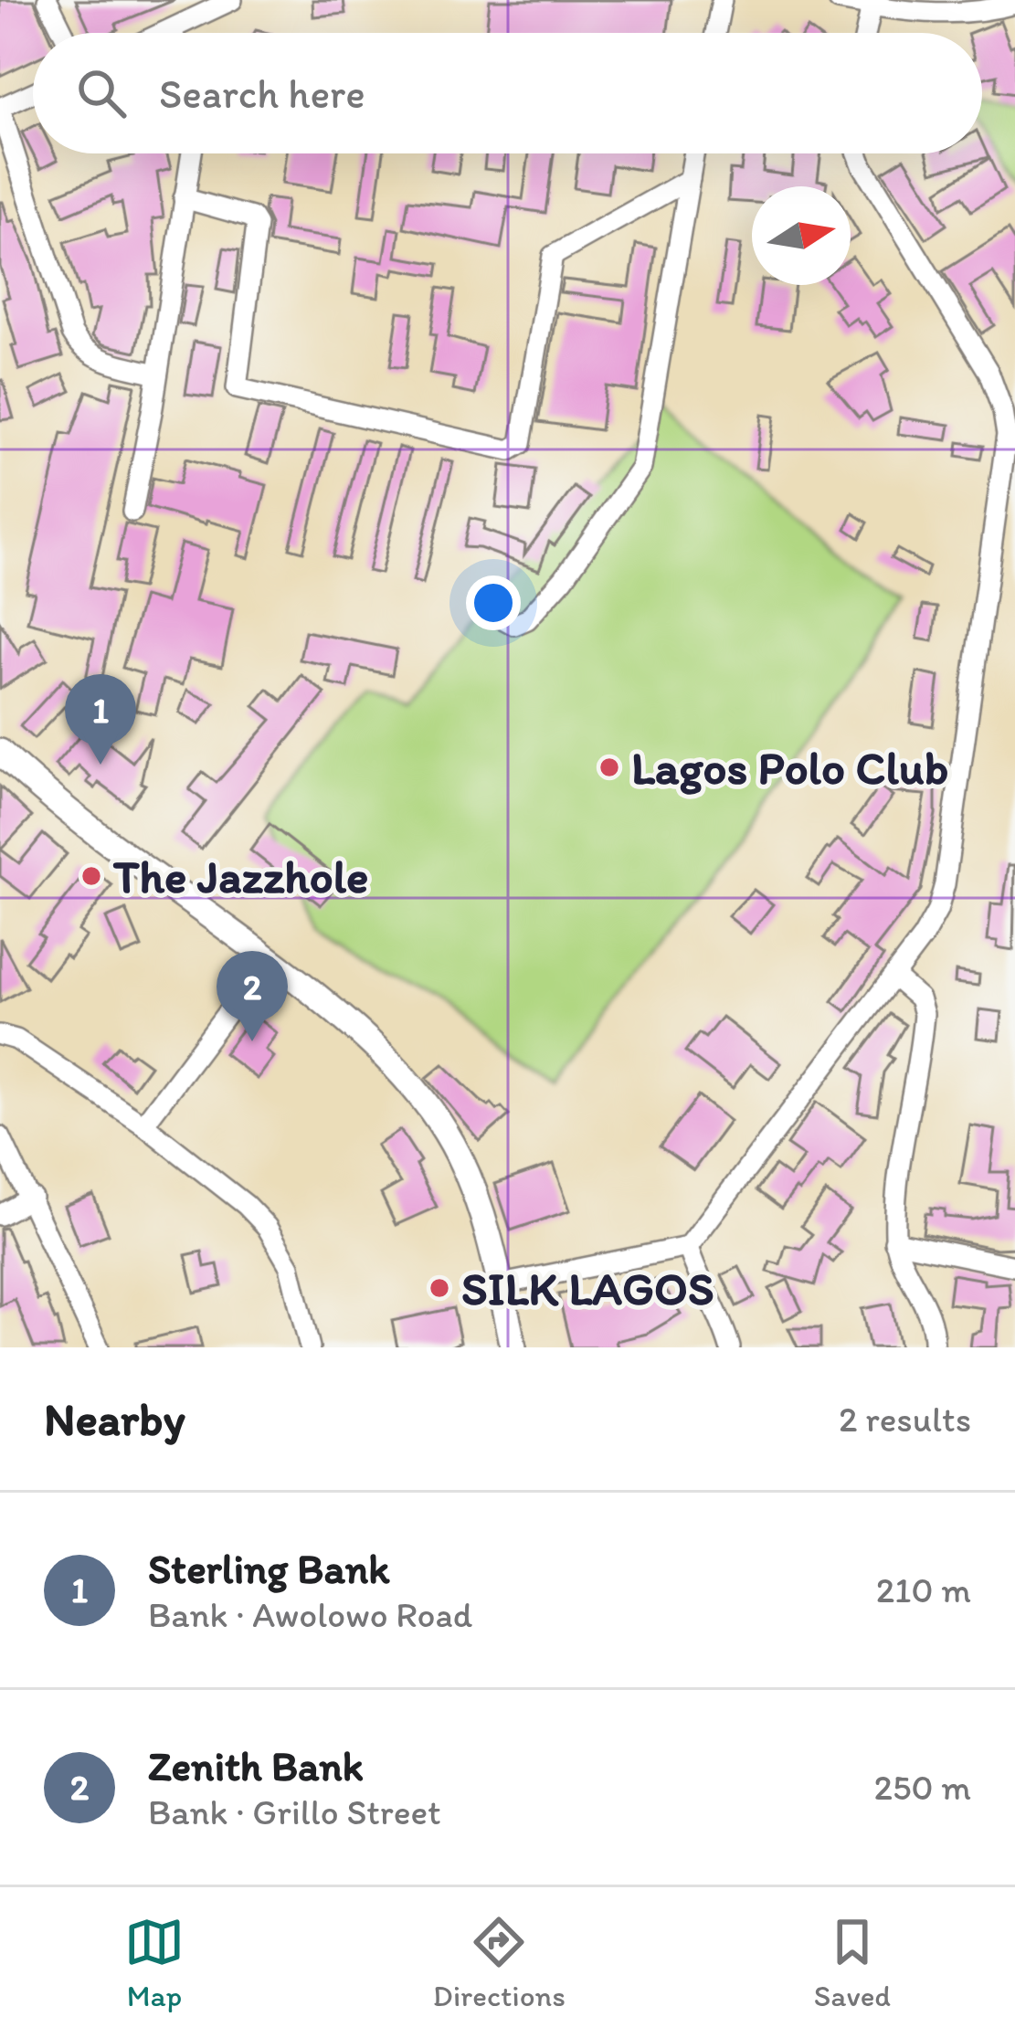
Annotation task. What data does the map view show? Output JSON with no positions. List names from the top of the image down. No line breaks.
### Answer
{"places":["Lagos Polo Club","The Jazzhole","SILK LAGOS"],"north":"right","page":{"search":"Search here","pins":["1","2"],"heading":["Nearby","2 results"],"list":[{"mark":"1","name":"Sterling Bank","note":"Bank · Awolowo Road","value":"210 m"},{"mark":"2","name":"Zenith Bank","note":"Bank · Grillo Street","value":"250 m"}],"nav":["Map","Directions","Saved"]}}
